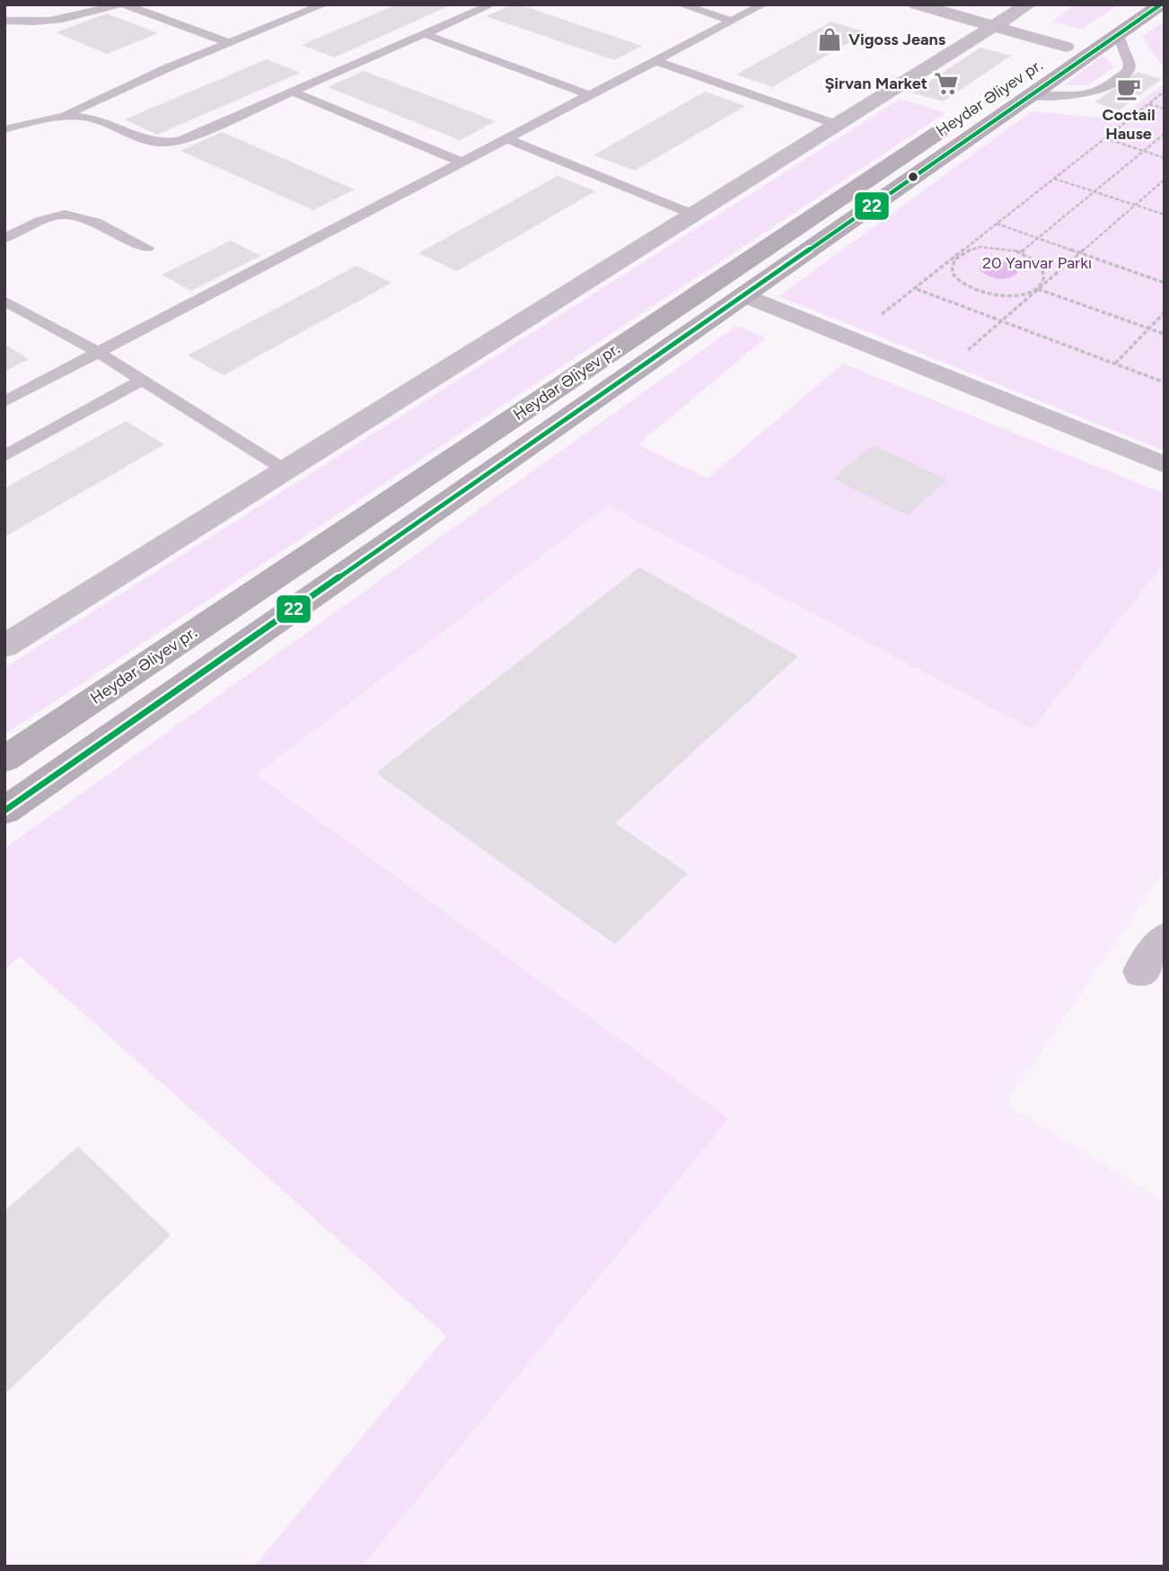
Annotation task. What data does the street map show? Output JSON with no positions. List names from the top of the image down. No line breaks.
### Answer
{"streets":{"main road":["Heydər Əliyev pr."]},"parks":["20 Yanvar Parkı"],"places":{"shop":["Vigoss Jeans"],"supermarket":["Şirvan Market"],"cafe":["Coctail Hause"]},"lines":["transit line 22"]}
